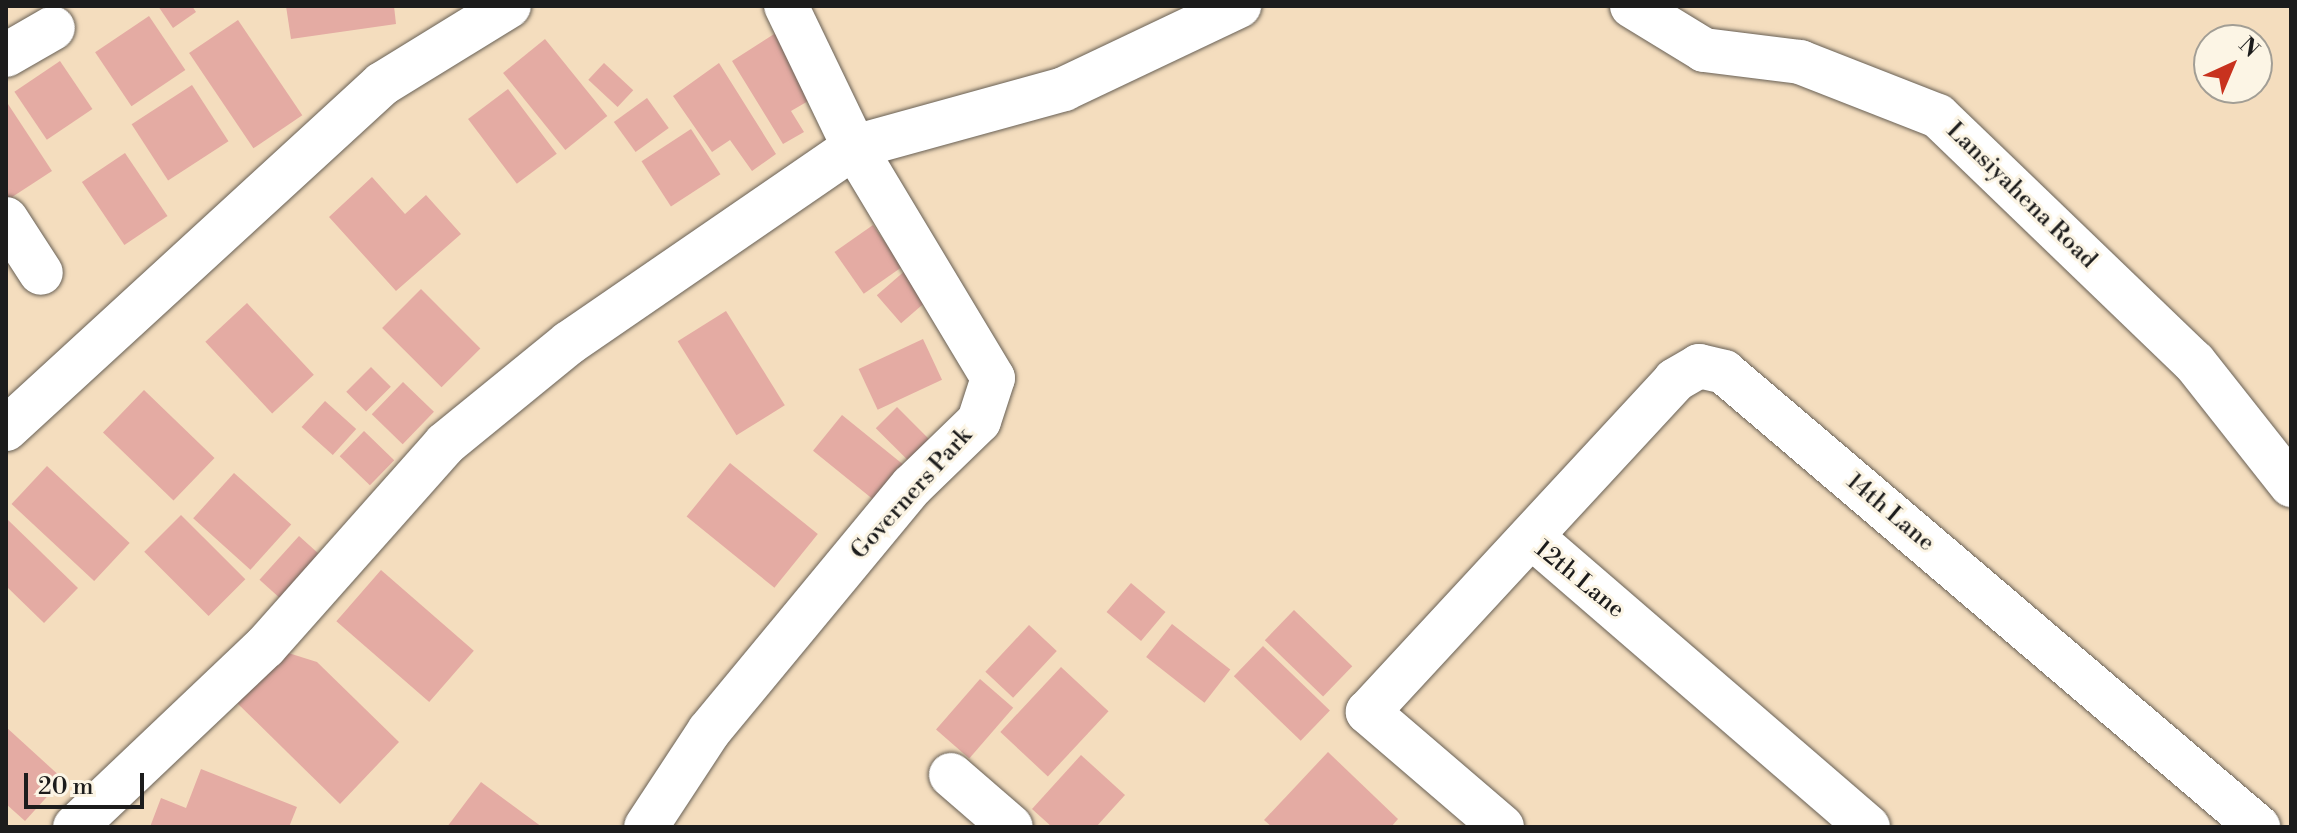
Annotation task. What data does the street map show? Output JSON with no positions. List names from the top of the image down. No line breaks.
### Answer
{"streets":{"street":["Lansiyahena Road","Governers Park","14th Lane","12th Lane"]},"crossings":[["14th Lane","12th Lane"]],"scale_bar":"20 m","north":"top right"}
